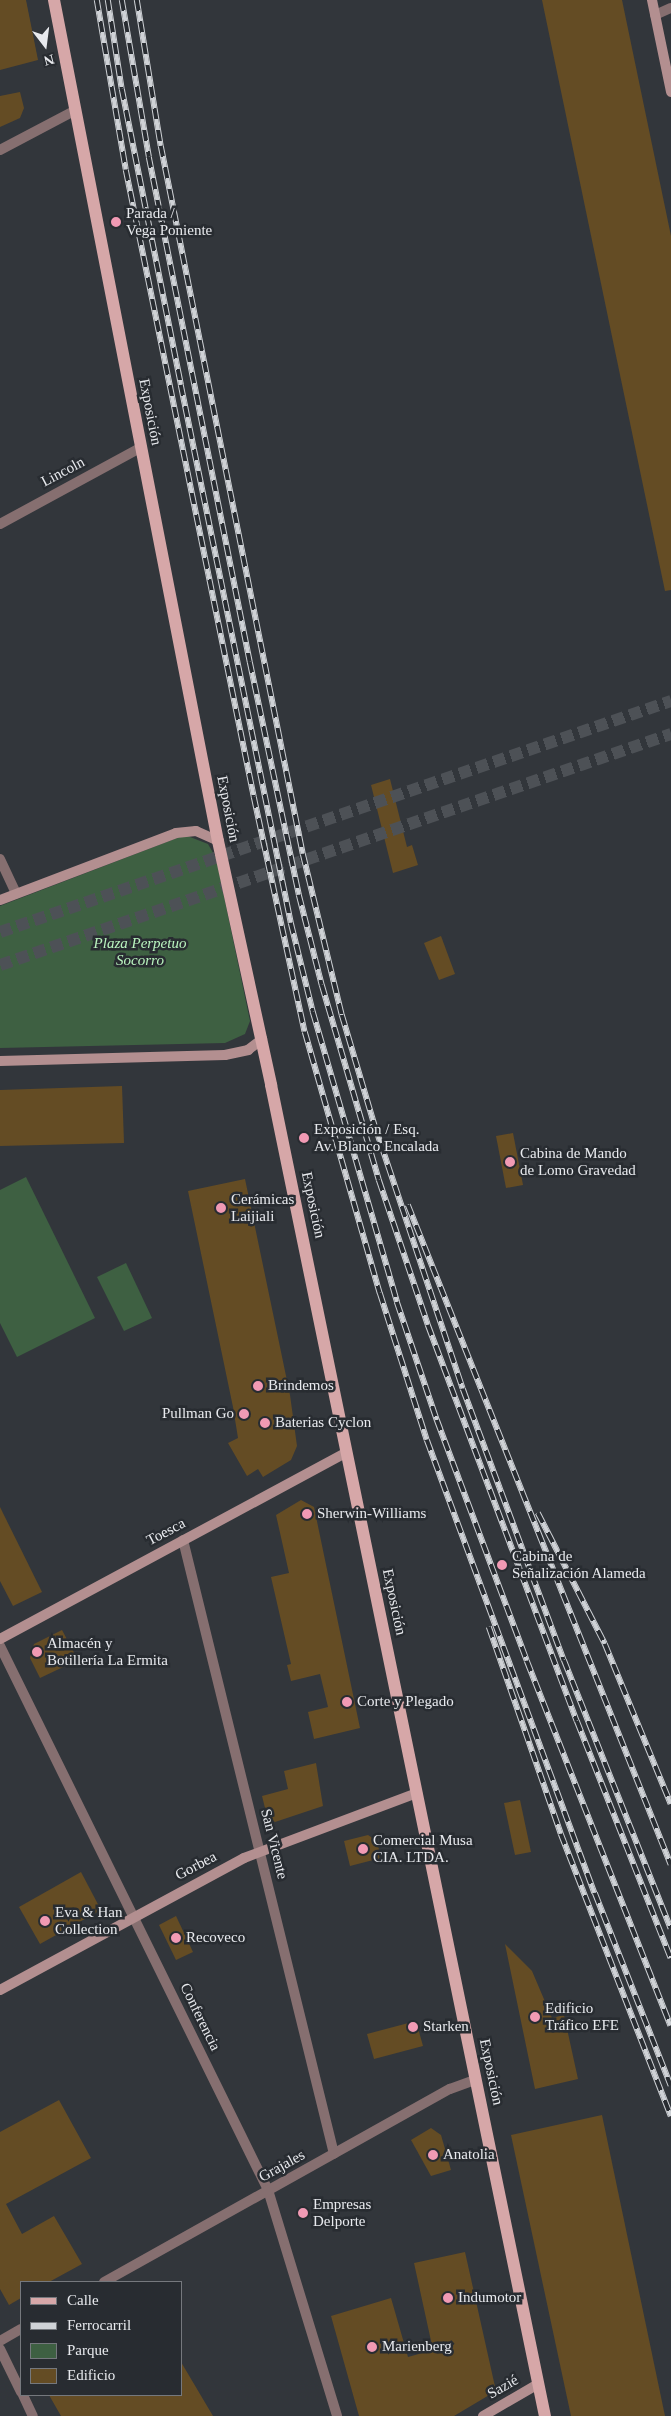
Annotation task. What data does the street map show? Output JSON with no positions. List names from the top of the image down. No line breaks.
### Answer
{"streets":{"main road":["Exposición"],"street":["Lincoln","Toesca","San Vicente","Gorbea","Conferencia","Grajales","Sazié"]},"crossings":[["Exposición","Lincoln"],["Exposición","Toesca"],["Exposición","Gorbea"],["Exposición","Grajales"],["Exposición","Sazié"],["Toesca","San Vicente"],["San Vicente","Gorbea"],["San Vicente","Grajales"],["Gorbea","Conferencia"],["Conferencia","Grajales"]],"parks":["Plaza Perpetuo Socorro"],"places":["Parada / Vega Poniente","Exposición / Esq. Av. Blanco Encalada","Cabina de Mando de Lomo Gravedad","Cerámicas Laijiali","Brindemos","Pullman Go","Baterias Cyclon","Sherwin-Williams","Cabina de Señalización Alameda","Almacén y Botillería La Ermita","Corte y Plegado","Comercial Musa CIA. LTDA.","Eva & Han Collection","Recoveco","Edificio Tráfico EFE","Starken","Anatolia","Empresas Delporte","Indumotor","Marienberg"],"legend":["Calle","Ferrocarril","Parque","Edificio"],"north":"bottom"}
